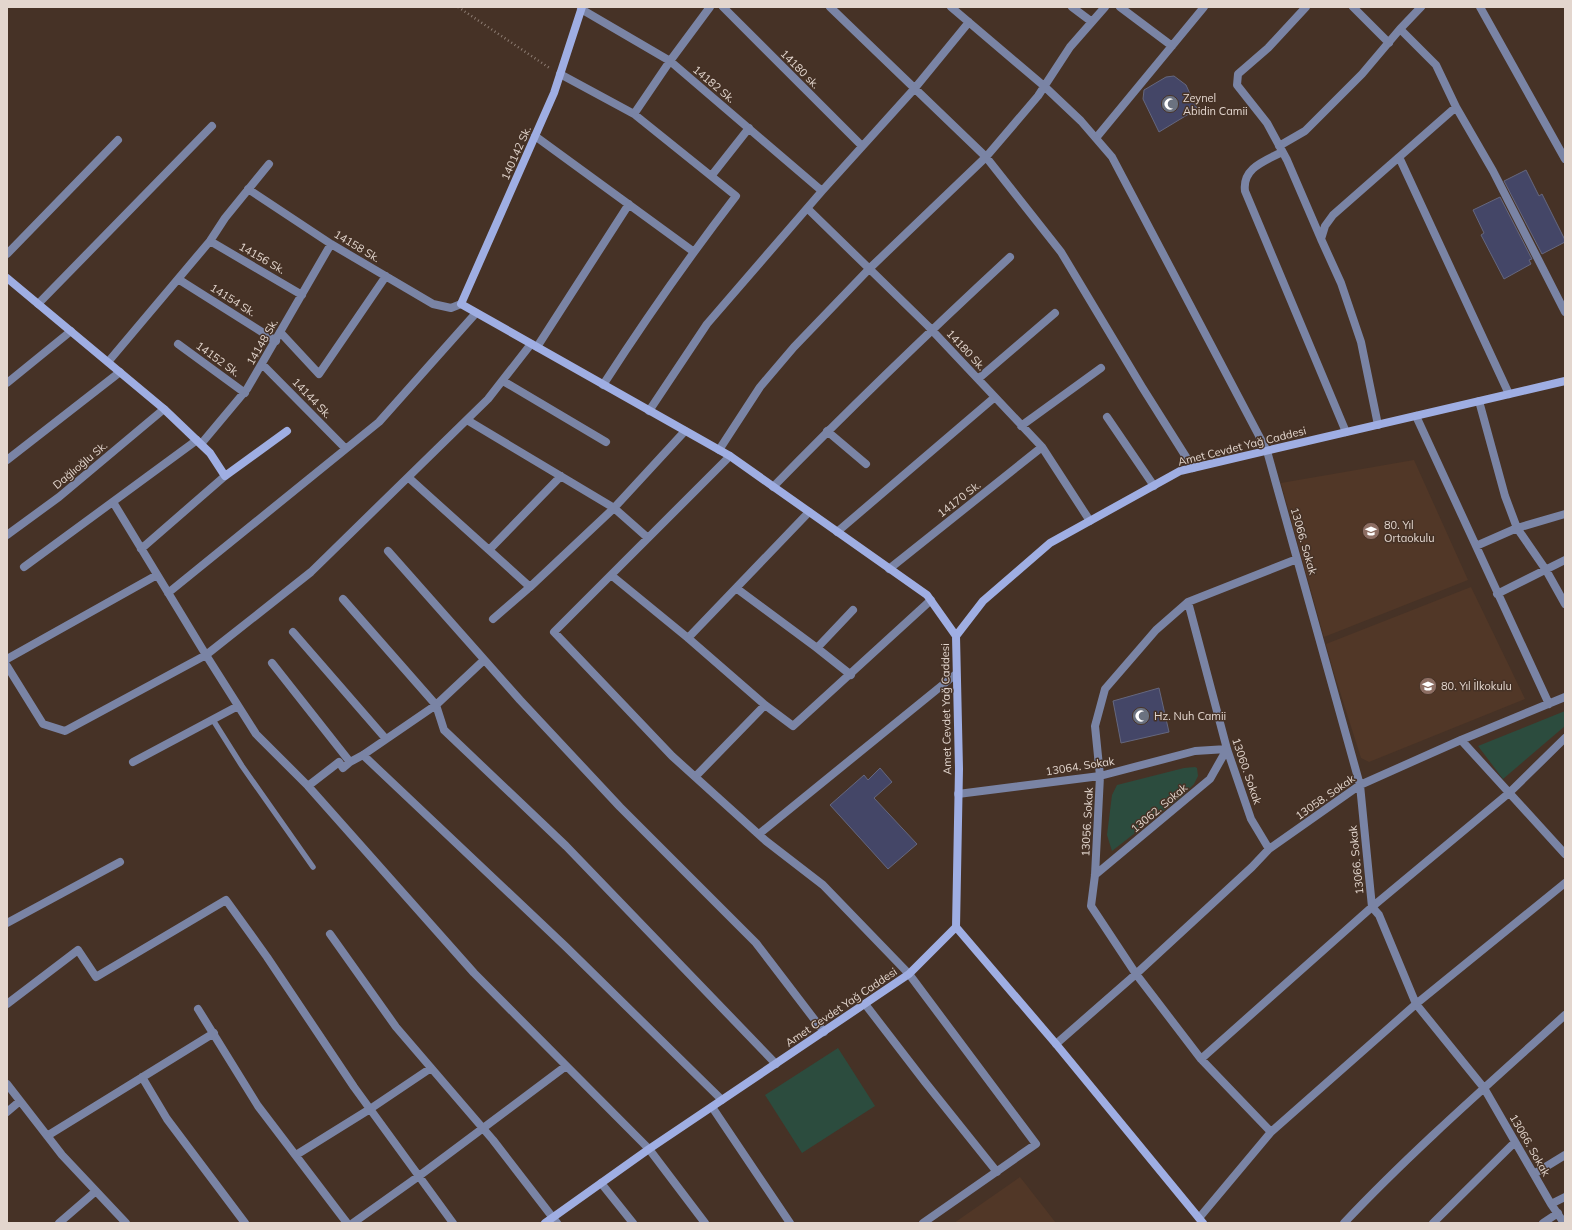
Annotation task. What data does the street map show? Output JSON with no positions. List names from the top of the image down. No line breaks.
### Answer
{"streets":{"main road":["140142 Sk.","Amet Cevdet Yağ Caddesi"],"street":["14180 sk.","14182 Sk.","14158 Sk.","14156 Sk.","14154 Sk.","14148 Sk.","14180 Sk.","14152 Sk.","14144 Sk.","Dağlıoğlu Sk.","14170 Sk.","13066. Sokak","13064. Sokak","13060. Sokak","13058. Sokak","13062. Sokak","13056. Sokak"]},"crossings":[["14182 Sk.","140142 Sk."],["140142 Sk.","14158 Sk."],["14158 Sk.","14148 Sk."],["14156 Sk.","14148 Sk."],["14154 Sk.","14148 Sk."],["14148 Sk.","14152 Sk."],["14148 Sk.","14144 Sk."],["14180 Sk.","Amet Cevdet Yağ Caddesi"],["14180 Sk.","14170 Sk."],["Amet Cevdet Yağ Caddesi","13066. Sokak"],["Amet Cevdet Yağ Caddesi","13064. Sokak"],["13066. Sokak","13058. Sokak"],["13066. Sokak","13056. Sokak"],["13064. Sokak","13060. Sokak"],["13064. Sokak","13062. Sokak"],["13064. Sokak","13056. Sokak"],["13060. Sokak","13058. Sokak"],["13060. Sokak","13062. Sokak"],["13060. Sokak","13056. Sokak"],["13058. Sokak","13056. Sokak"],["13062. Sokak","13056. Sokak"]],"places":{"mosque":["Zeynel Abidin Camii","Hz. Nuh Camii"],"school or university":["80. Yıl Ortaokulu","80. Yıl İlkokulu"]}}
